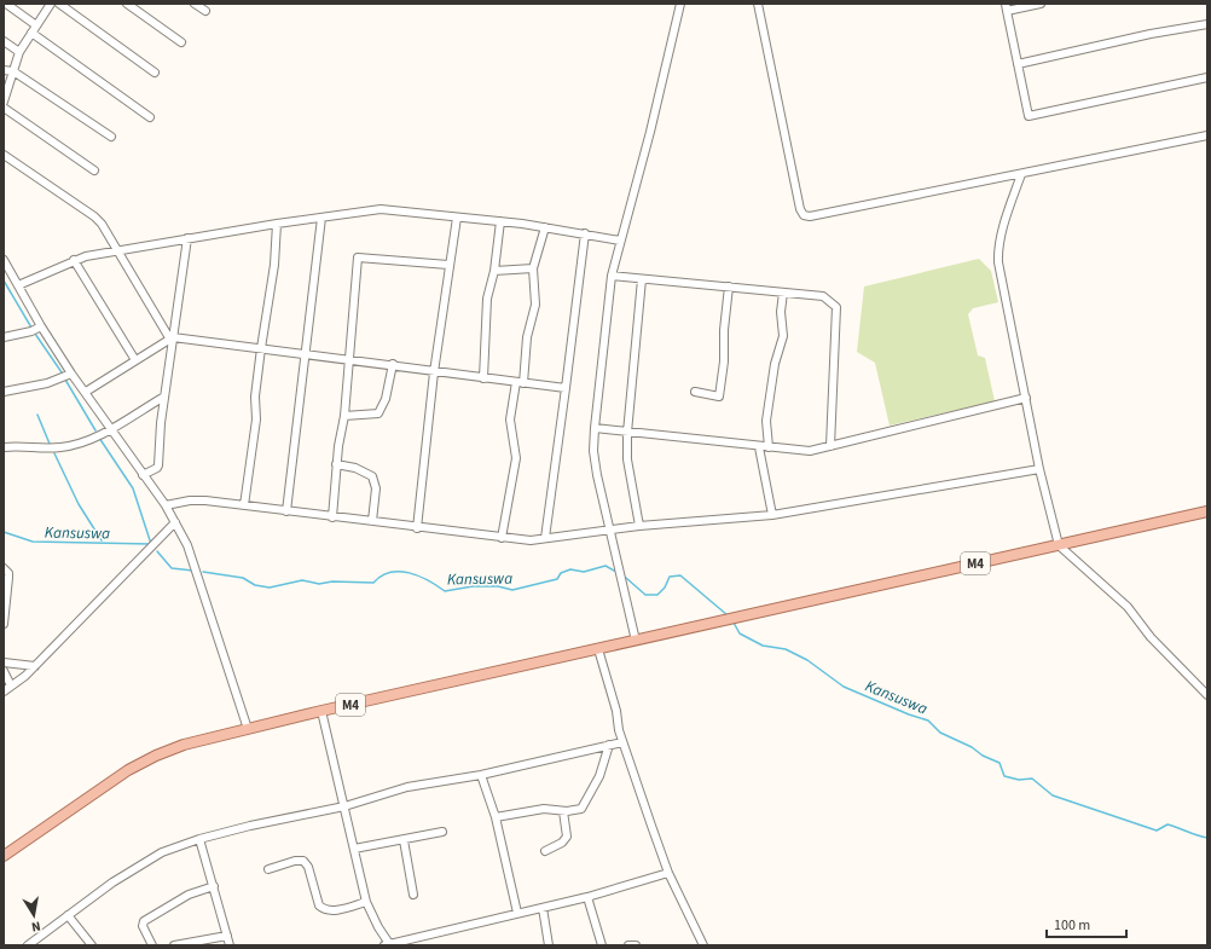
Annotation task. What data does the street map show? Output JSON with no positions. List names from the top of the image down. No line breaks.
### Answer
{"streets":{"main road":["M4"]},"water":["Kansuswa"],"scale_bar":"100 m","north":"bottom"}
